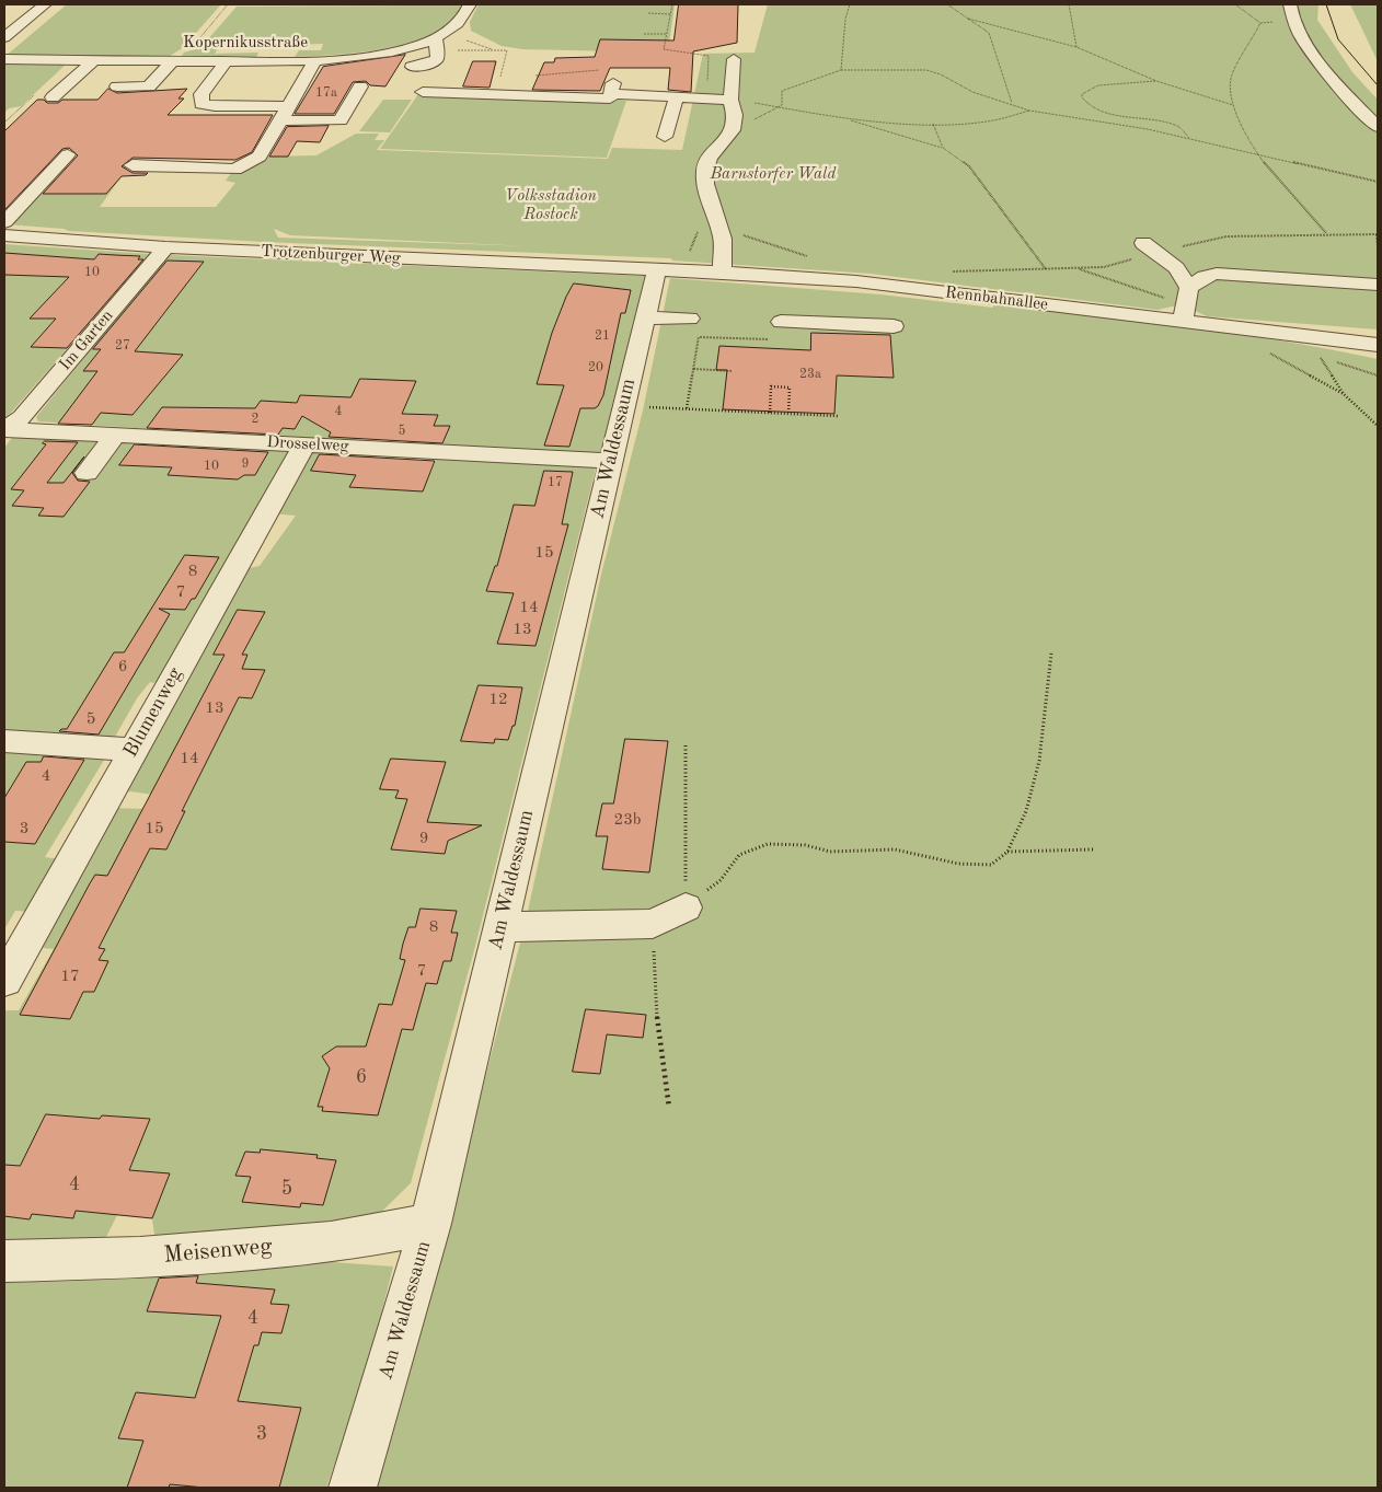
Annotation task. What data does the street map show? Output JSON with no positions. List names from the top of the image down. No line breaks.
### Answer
{"streets":{"street":["Kopernikusstraße","Trotzenburger Weg","Rennbahnallee","Im Garten","Drosselweg","Am Waldessaum","Blumenweg","Meisenweg"]},"crossings":[["Trotzenburger Weg","Rennbahnallee"],["Trotzenburger Weg","Im Garten"],["Trotzenburger Weg","Am Waldessaum"],["Rennbahnallee","Am Waldessaum"],["Im Garten","Drosselweg"],["Drosselweg","Am Waldessaum"],["Drosselweg","Blumenweg"],["Am Waldessaum","Meisenweg"]],"parks":["Barnstorfer Wald","Volksstadion Rostock"],"house_numbers":["17a","10","21","27","20","23a","4","2","5","9","10","17","15","8","7","14","13","6","12","13","5","14","4","23b","3","15","9","8","7","17","6","4","5","4","3"]}
